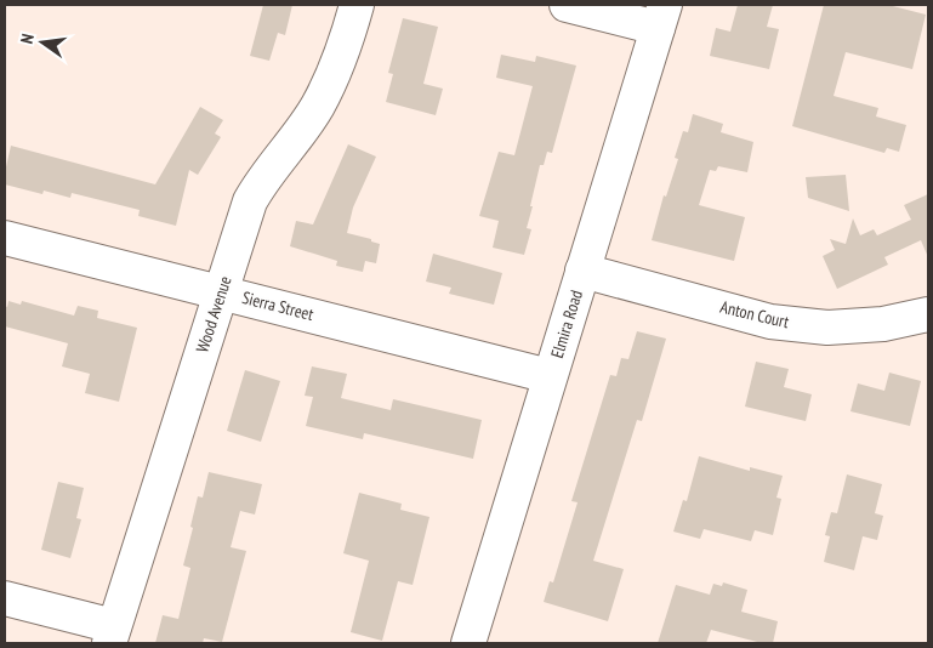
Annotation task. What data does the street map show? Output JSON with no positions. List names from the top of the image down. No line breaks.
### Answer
{"streets":{"street":["Sierra Street","Wood Avenue","Anton Court","Elmira Road"]},"crossings":[["Sierra Street","Wood Avenue"],["Sierra Street","Elmira Road"],["Anton Court","Elmira Road"]],"north":"left"}
